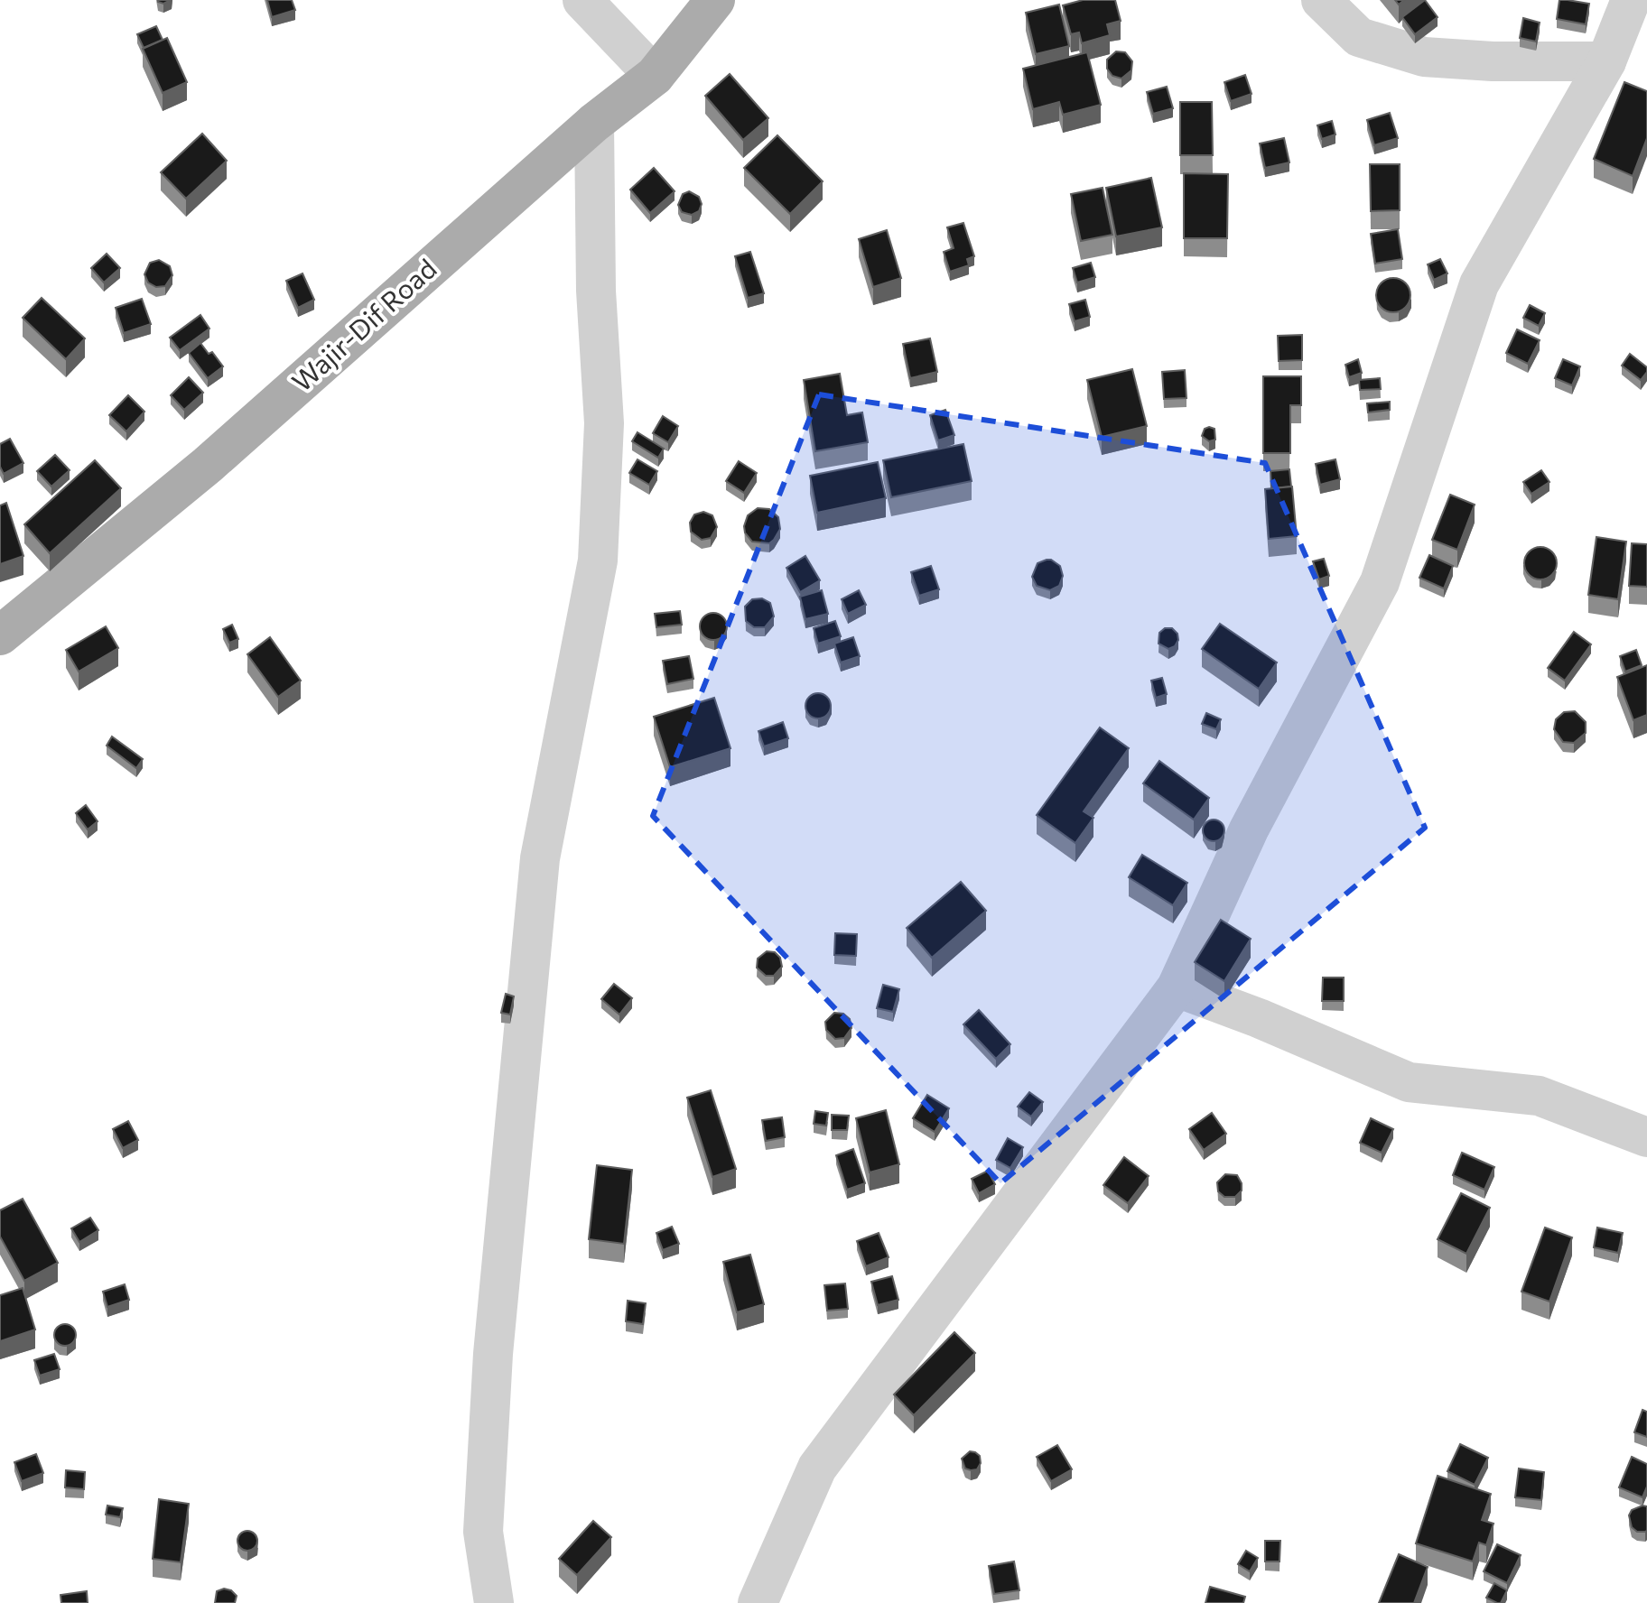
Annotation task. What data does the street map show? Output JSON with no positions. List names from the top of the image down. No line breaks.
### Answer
{"streets":{"main road":["Wajir-Dif Road"]}}
